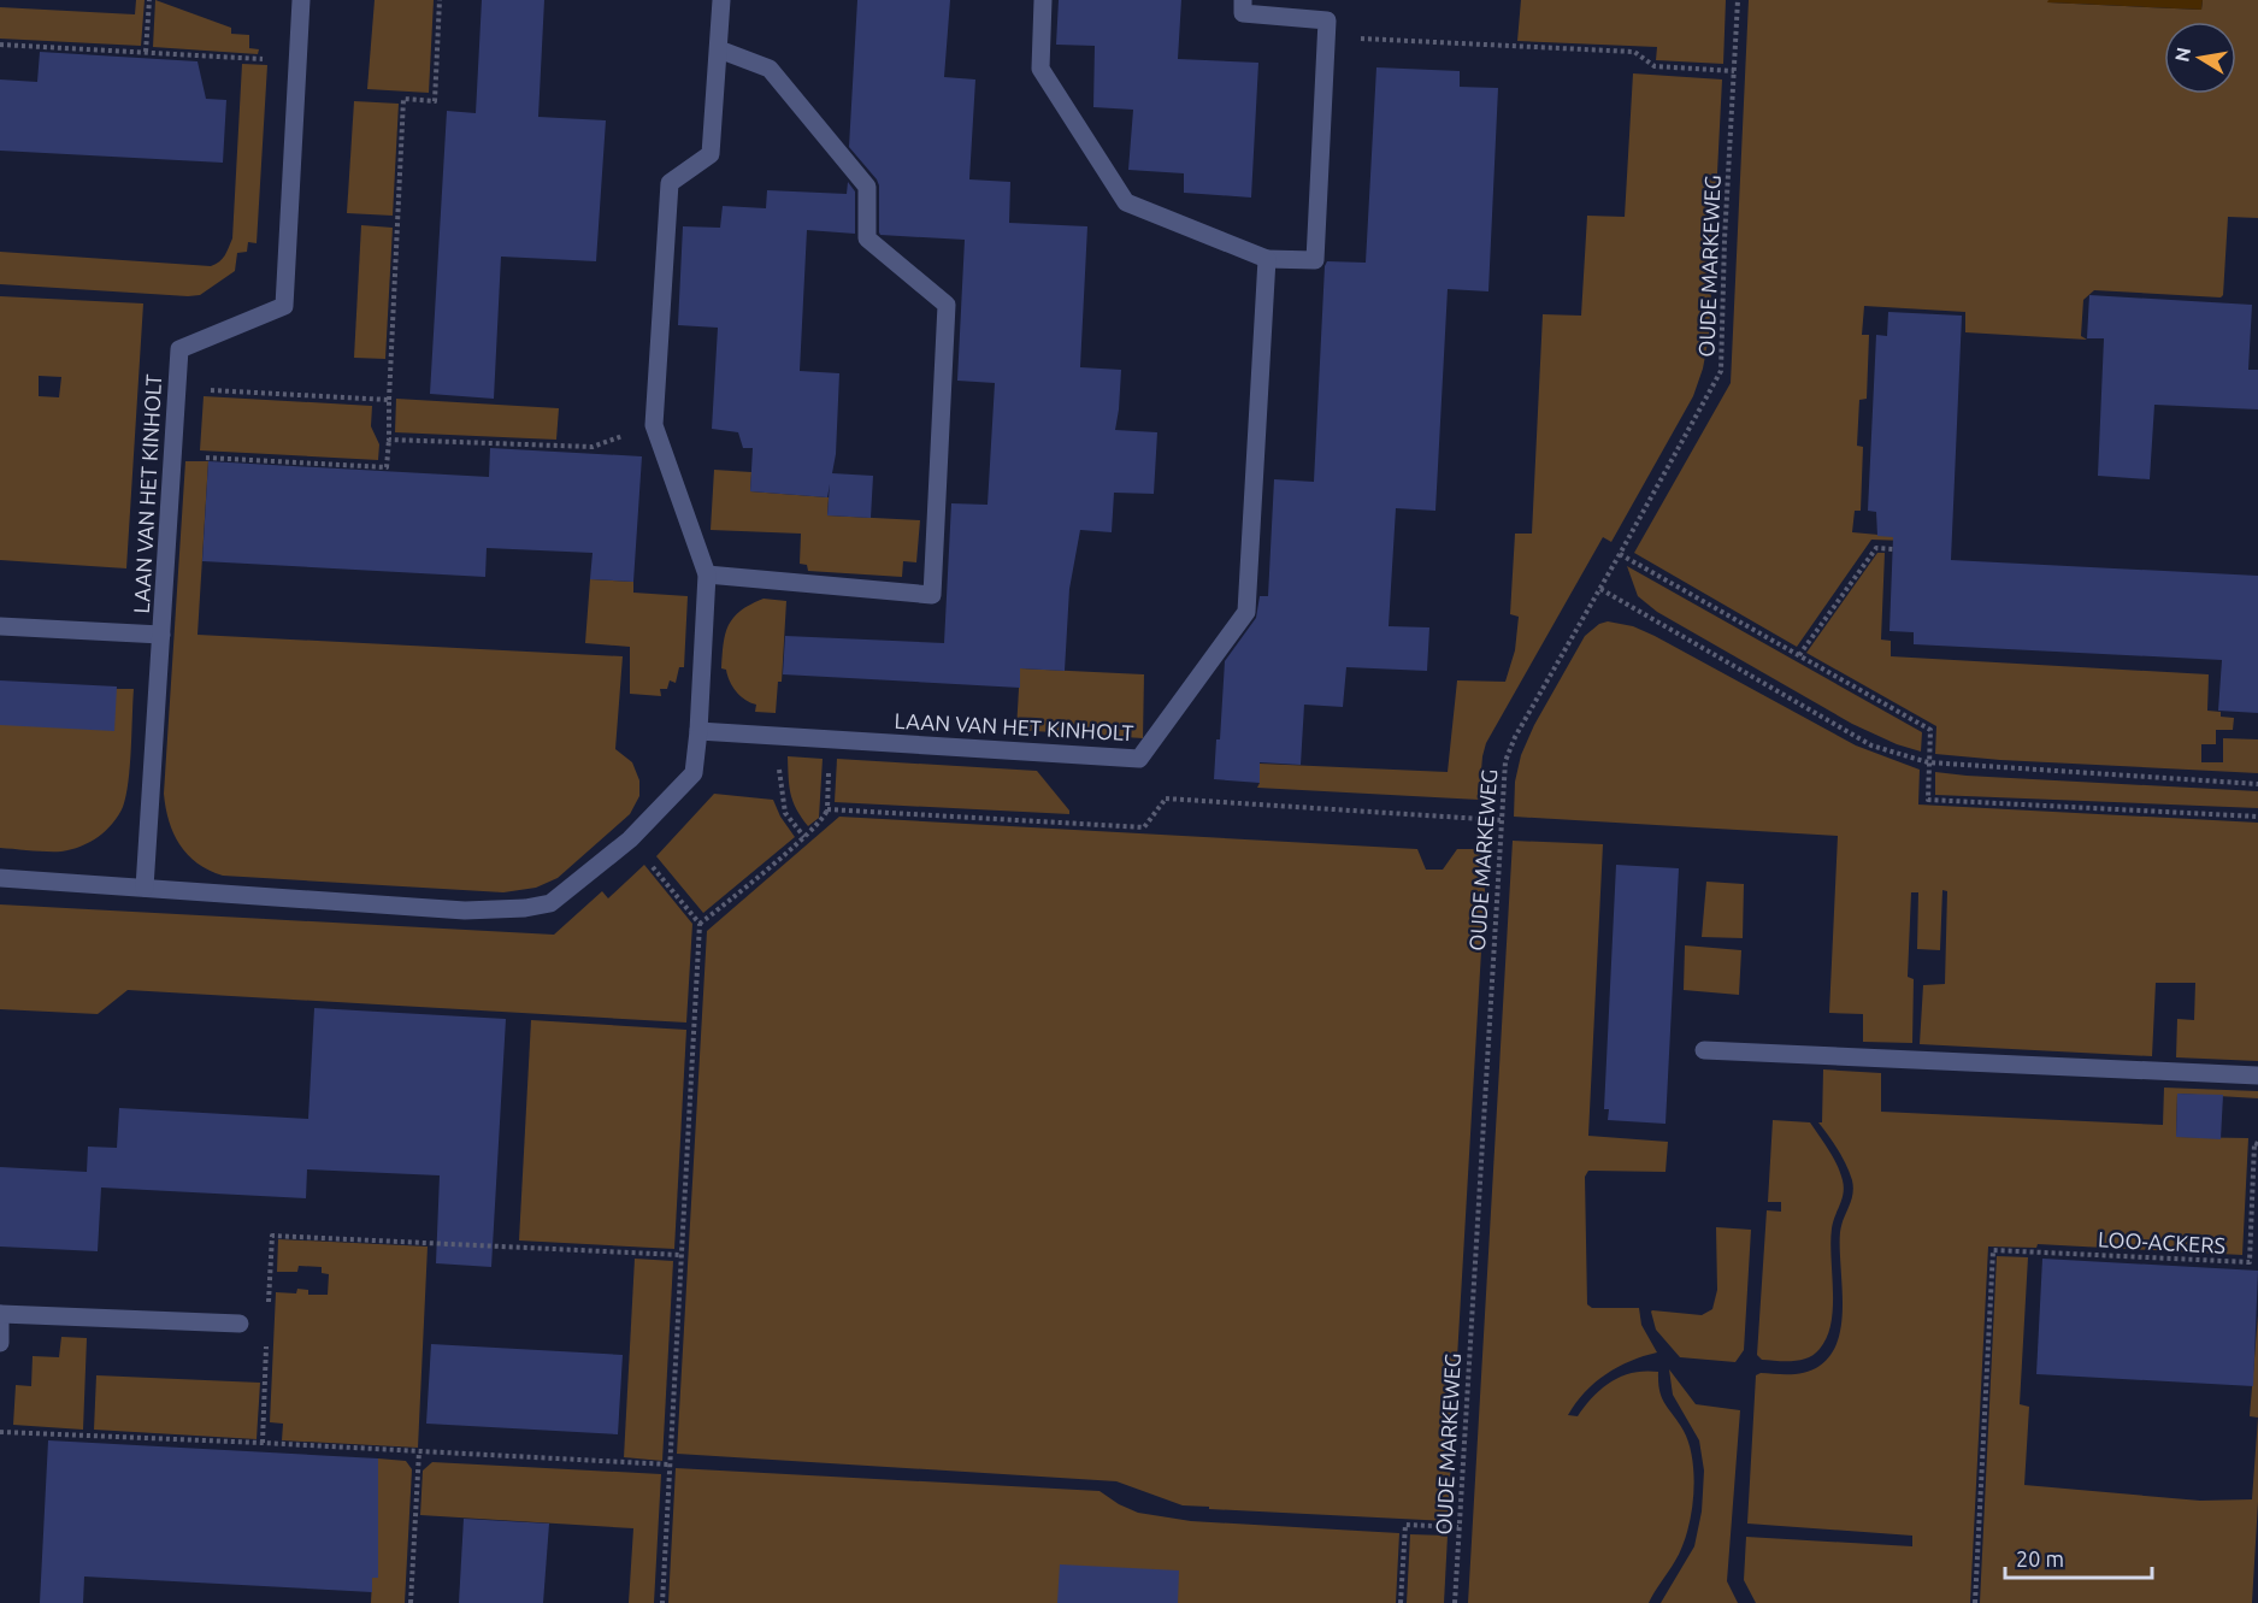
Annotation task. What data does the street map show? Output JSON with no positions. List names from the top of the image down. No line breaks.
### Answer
{"streets":{"street":["LAAN VAN HET KINHOLT"],"path":["OUDE MARKEWEG","LOO-ACKERS"]},"scale_bar":"20 m","north":"left"}
